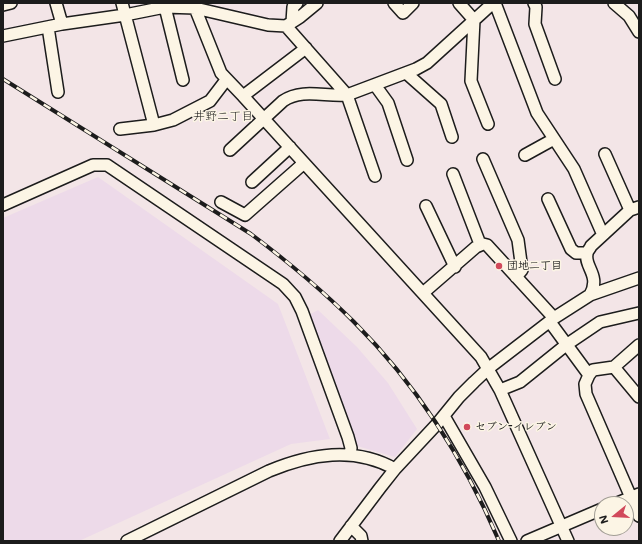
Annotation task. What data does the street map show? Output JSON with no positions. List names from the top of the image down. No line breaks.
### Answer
{"districts":["井野二丁目"],"places":["団地二丁目","セブン-イレブン"],"north":"left"}
